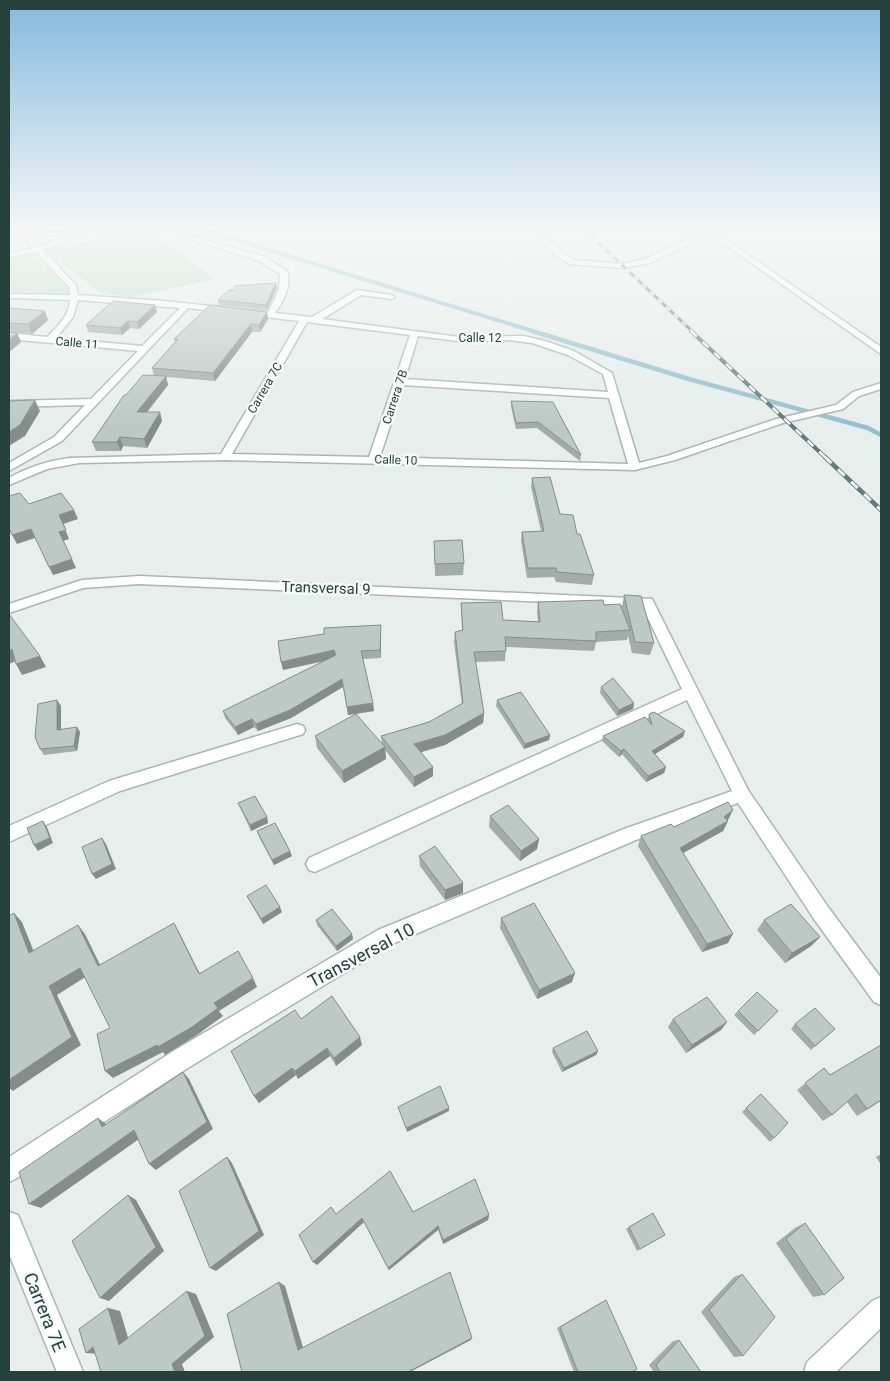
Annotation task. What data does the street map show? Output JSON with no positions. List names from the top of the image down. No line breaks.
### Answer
{"streets":{"street":["Calle 12","Calle 11","Carrera 7C","Carrera 7B","Calle 10","Transversal 9","Transversal 10","Carrera 7E"]},"crossings":[["Calle 12","Carrera 7C"],["Calle 12","Carrera 7B"],["Calle 12","Calle 10"],["Carrera 7C","Calle 10"],["Carrera 7B","Calle 10"]]}
